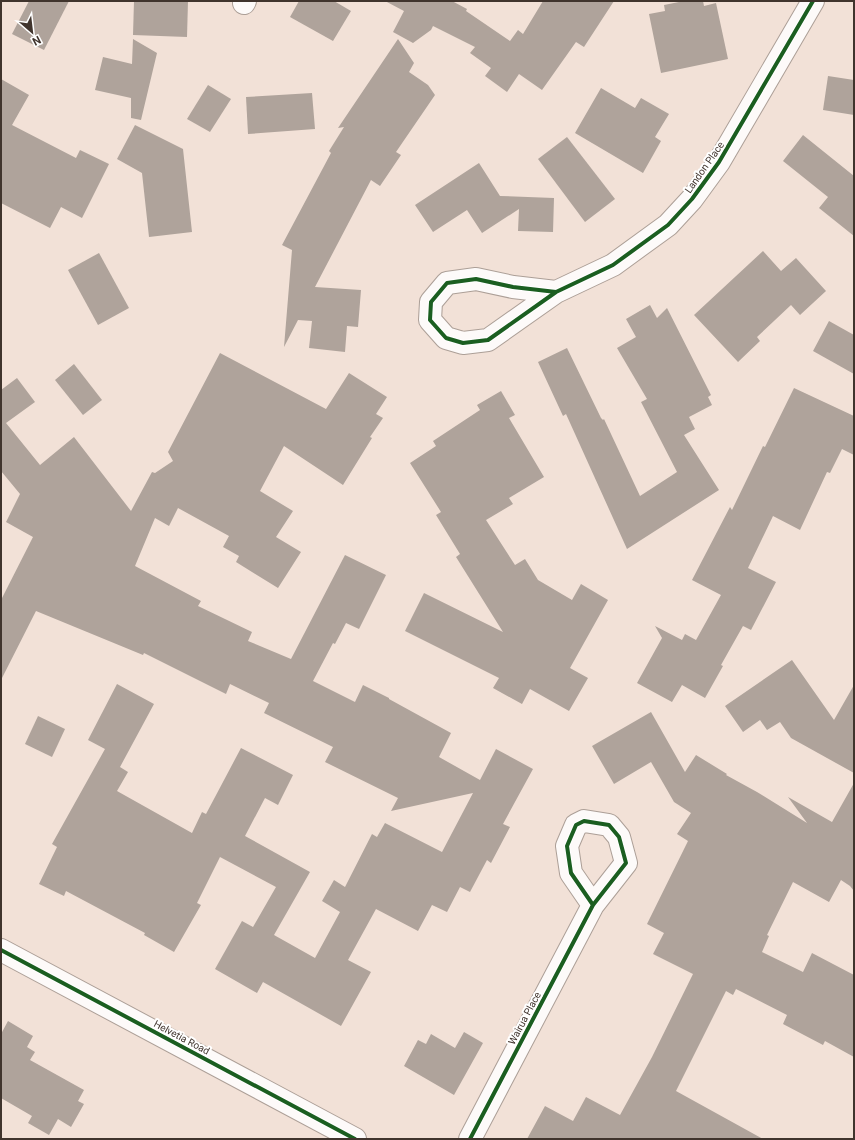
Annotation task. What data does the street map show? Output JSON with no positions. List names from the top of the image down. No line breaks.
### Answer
{"streets":{"street":["Landon Place","Wairua Place","Helvetia Road"]},"north":"bottom right"}
